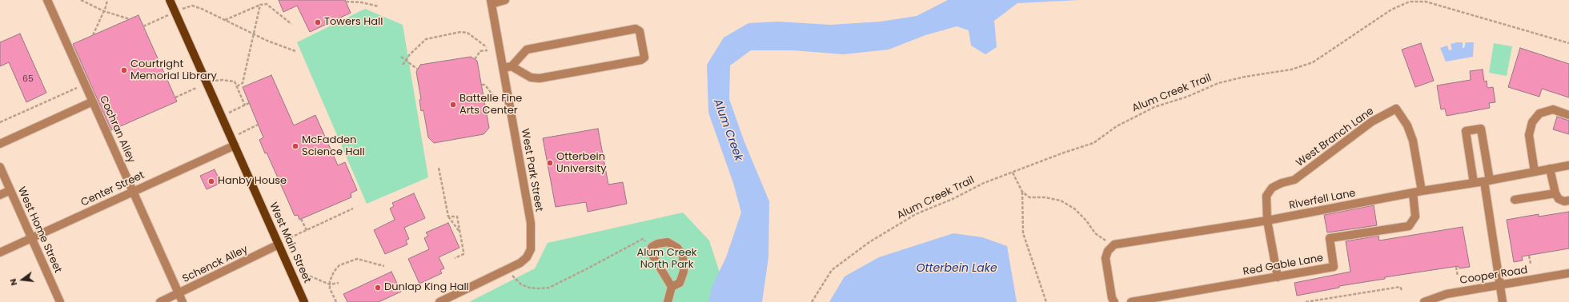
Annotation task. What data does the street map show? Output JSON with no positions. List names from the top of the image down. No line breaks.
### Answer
{"streets":{"main road":["West Main Street"],"street":["Cochran Alley","West Branch Lane","West Park Street","Center Street","Riverfell Lane","West Home Street","Schenck Alley","Red Gable Lane","Cooper Road"],"path":["Alum Creek Trail"]},"crossings":[["Cochran Alley","Center Street"],["Cochran Alley","Schenck Alley"],["West Branch Lane","Riverfell Lane"],["Center Street","West Home Street"],["Center Street","West Main Street"],["Riverfell Lane","Red Gable Lane"],["West Main Street","Schenck Alley"]],"water":["Alum Creek","Otterbein Lake"],"parks":["Alum Creek North Park"],"places":["Towers Hall","Courtright Memorial Library","Battelle Fine Arts Center","McFadden Science Hall","Otterbein University","Hanby House","Dunlap King Hall"],"house_numbers":["65"],"north":"left"}
